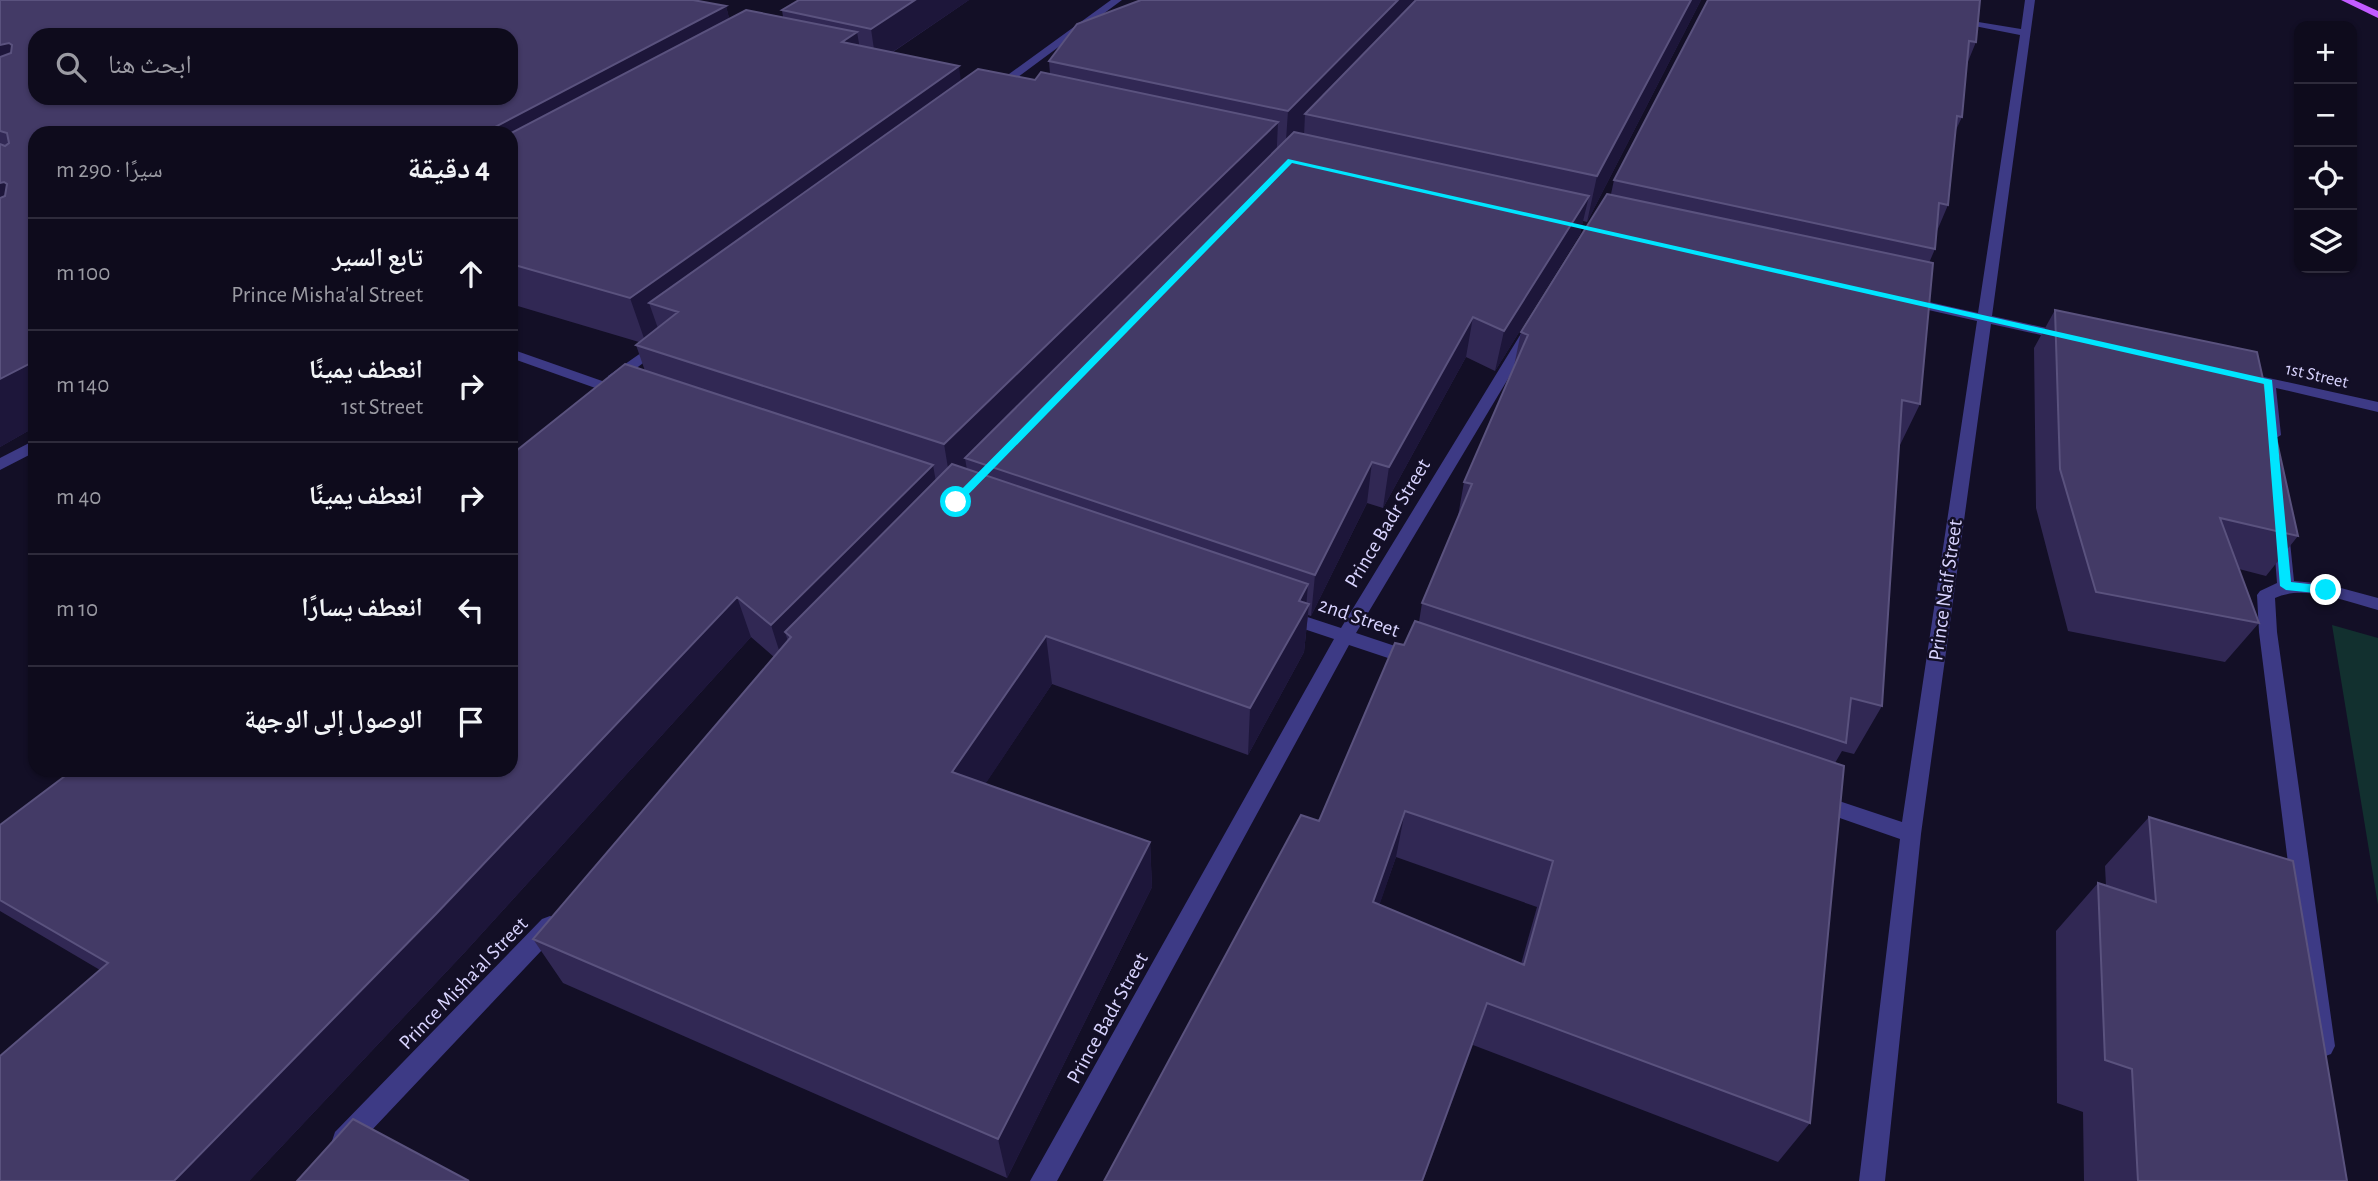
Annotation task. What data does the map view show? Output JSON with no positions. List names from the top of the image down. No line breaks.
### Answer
{"streets":{"street":["1st Street","Prince Badr Street","Prince Naif Street","2nd Street","Prince Misha'al Street"]},"crossings":[["Prince Badr Street","2nd Street"]],"page":{"map_buttons":["+","−"],"search":"ابحث هنا","heading":["4 دقيقة","سيرًا · 290 m"],"list":[["تابع السير","Prince Misha'al Street","100 m"],["انعطف يمينًا","1st Street","140 m"],["انعطف يمينًا","40 m"],["انعطف يسارًا","10 m"],"الوصول إلى الوجهة"]}}
